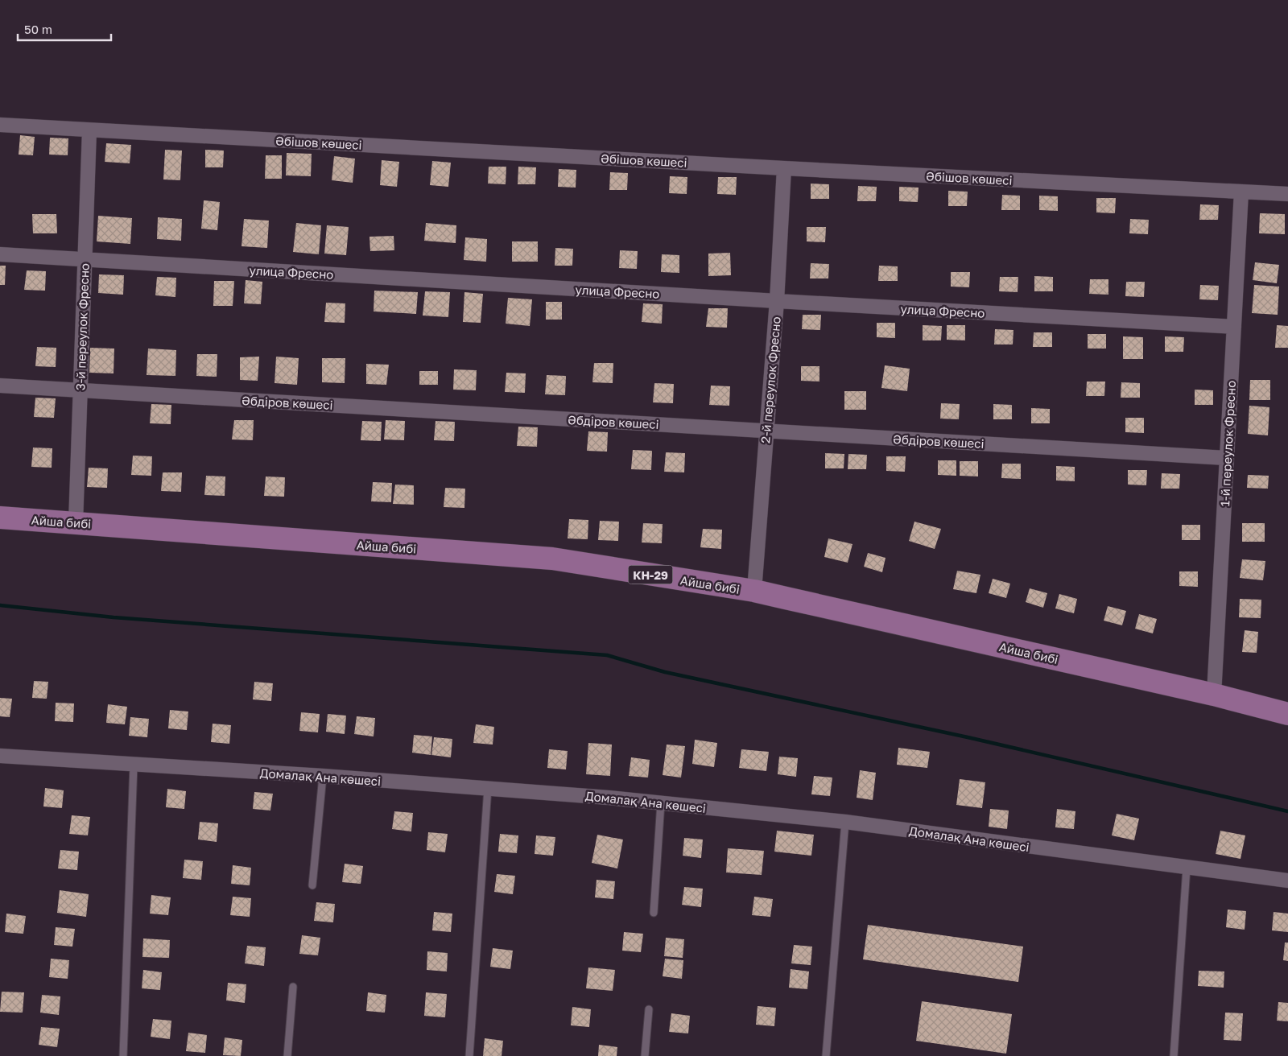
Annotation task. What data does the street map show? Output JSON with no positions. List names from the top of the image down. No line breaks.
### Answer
{"streets":{"main road":["Айша бибі","КН-29"],"street":["Әбішов көшесі","улица Фресно","3-й переулок Фресно","2-й переулок Фресно","Әбдіров көшесі","1-й переулок Фресно","Домалақ Ана көшесі"]},"crossings":[["Әбішов көшесі","3-й переулок Фресно"],["Әбішов көшесі","2-й переулок Фресно"],["Әбішов көшесі","1-й переулок Фресно"],["улица Фресно","3-й переулок Фресно"],["улица Фресно","2-й переулок Фресно"],["улица Фресно","1-й переулок Фресно"],["3-й переулок Фресно","Әбдіров көшесі"],["3-й переулок Фресно","Айша бибі"],["2-й переулок Фресно","Әбдіров көшесі"],["2-й переулок Фресно","Айша бибі"],["Әбдіров көшесі","1-й переулок Фресно"],["1-й переулок Фресно","Айша бибі"]],"scale_bar":"50 m"}
